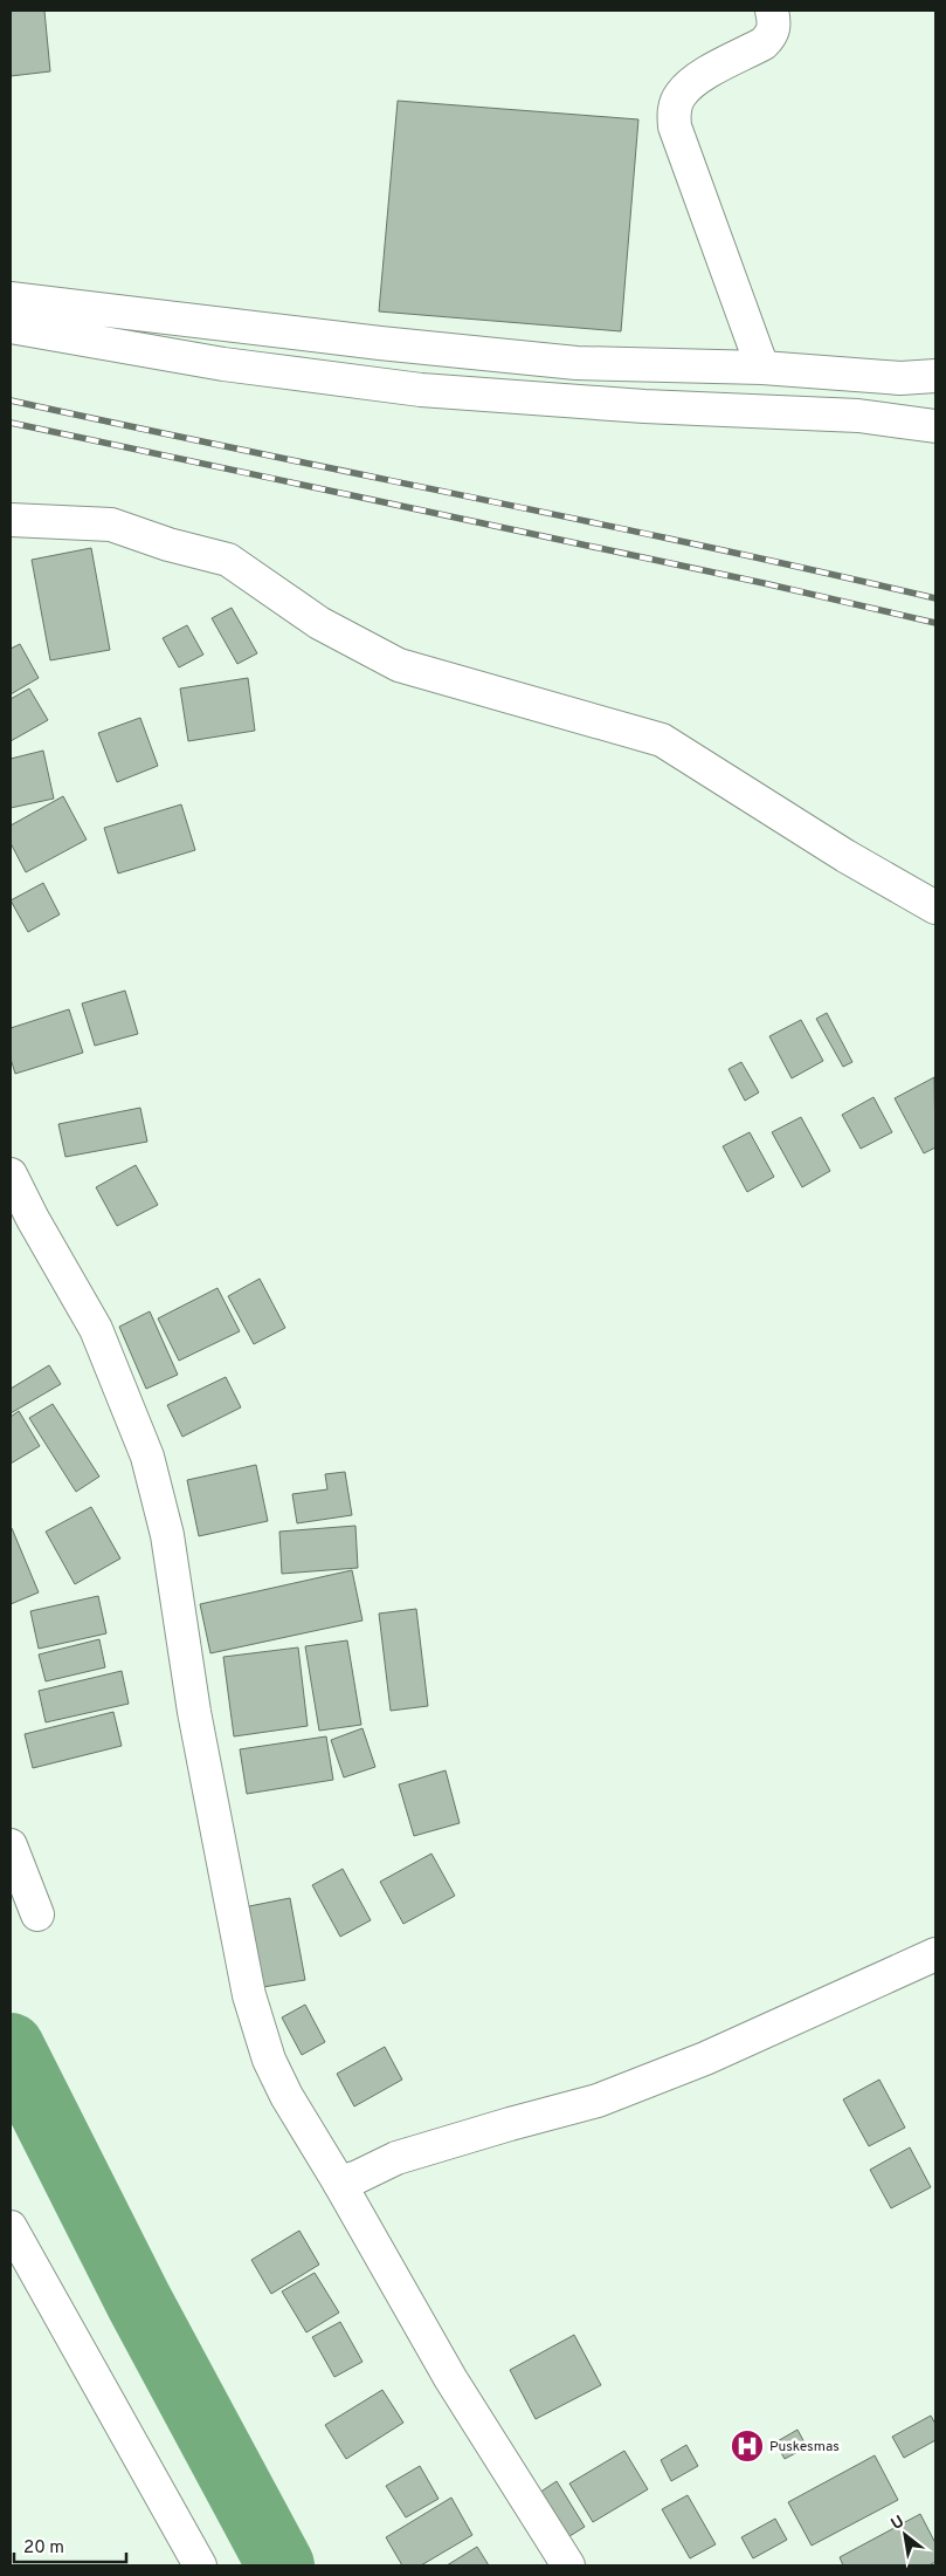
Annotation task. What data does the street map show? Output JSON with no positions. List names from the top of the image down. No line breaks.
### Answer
{"places":{"hospital":["Puskesmas"]},"scale_bar":"20 m","north":"top left"}
